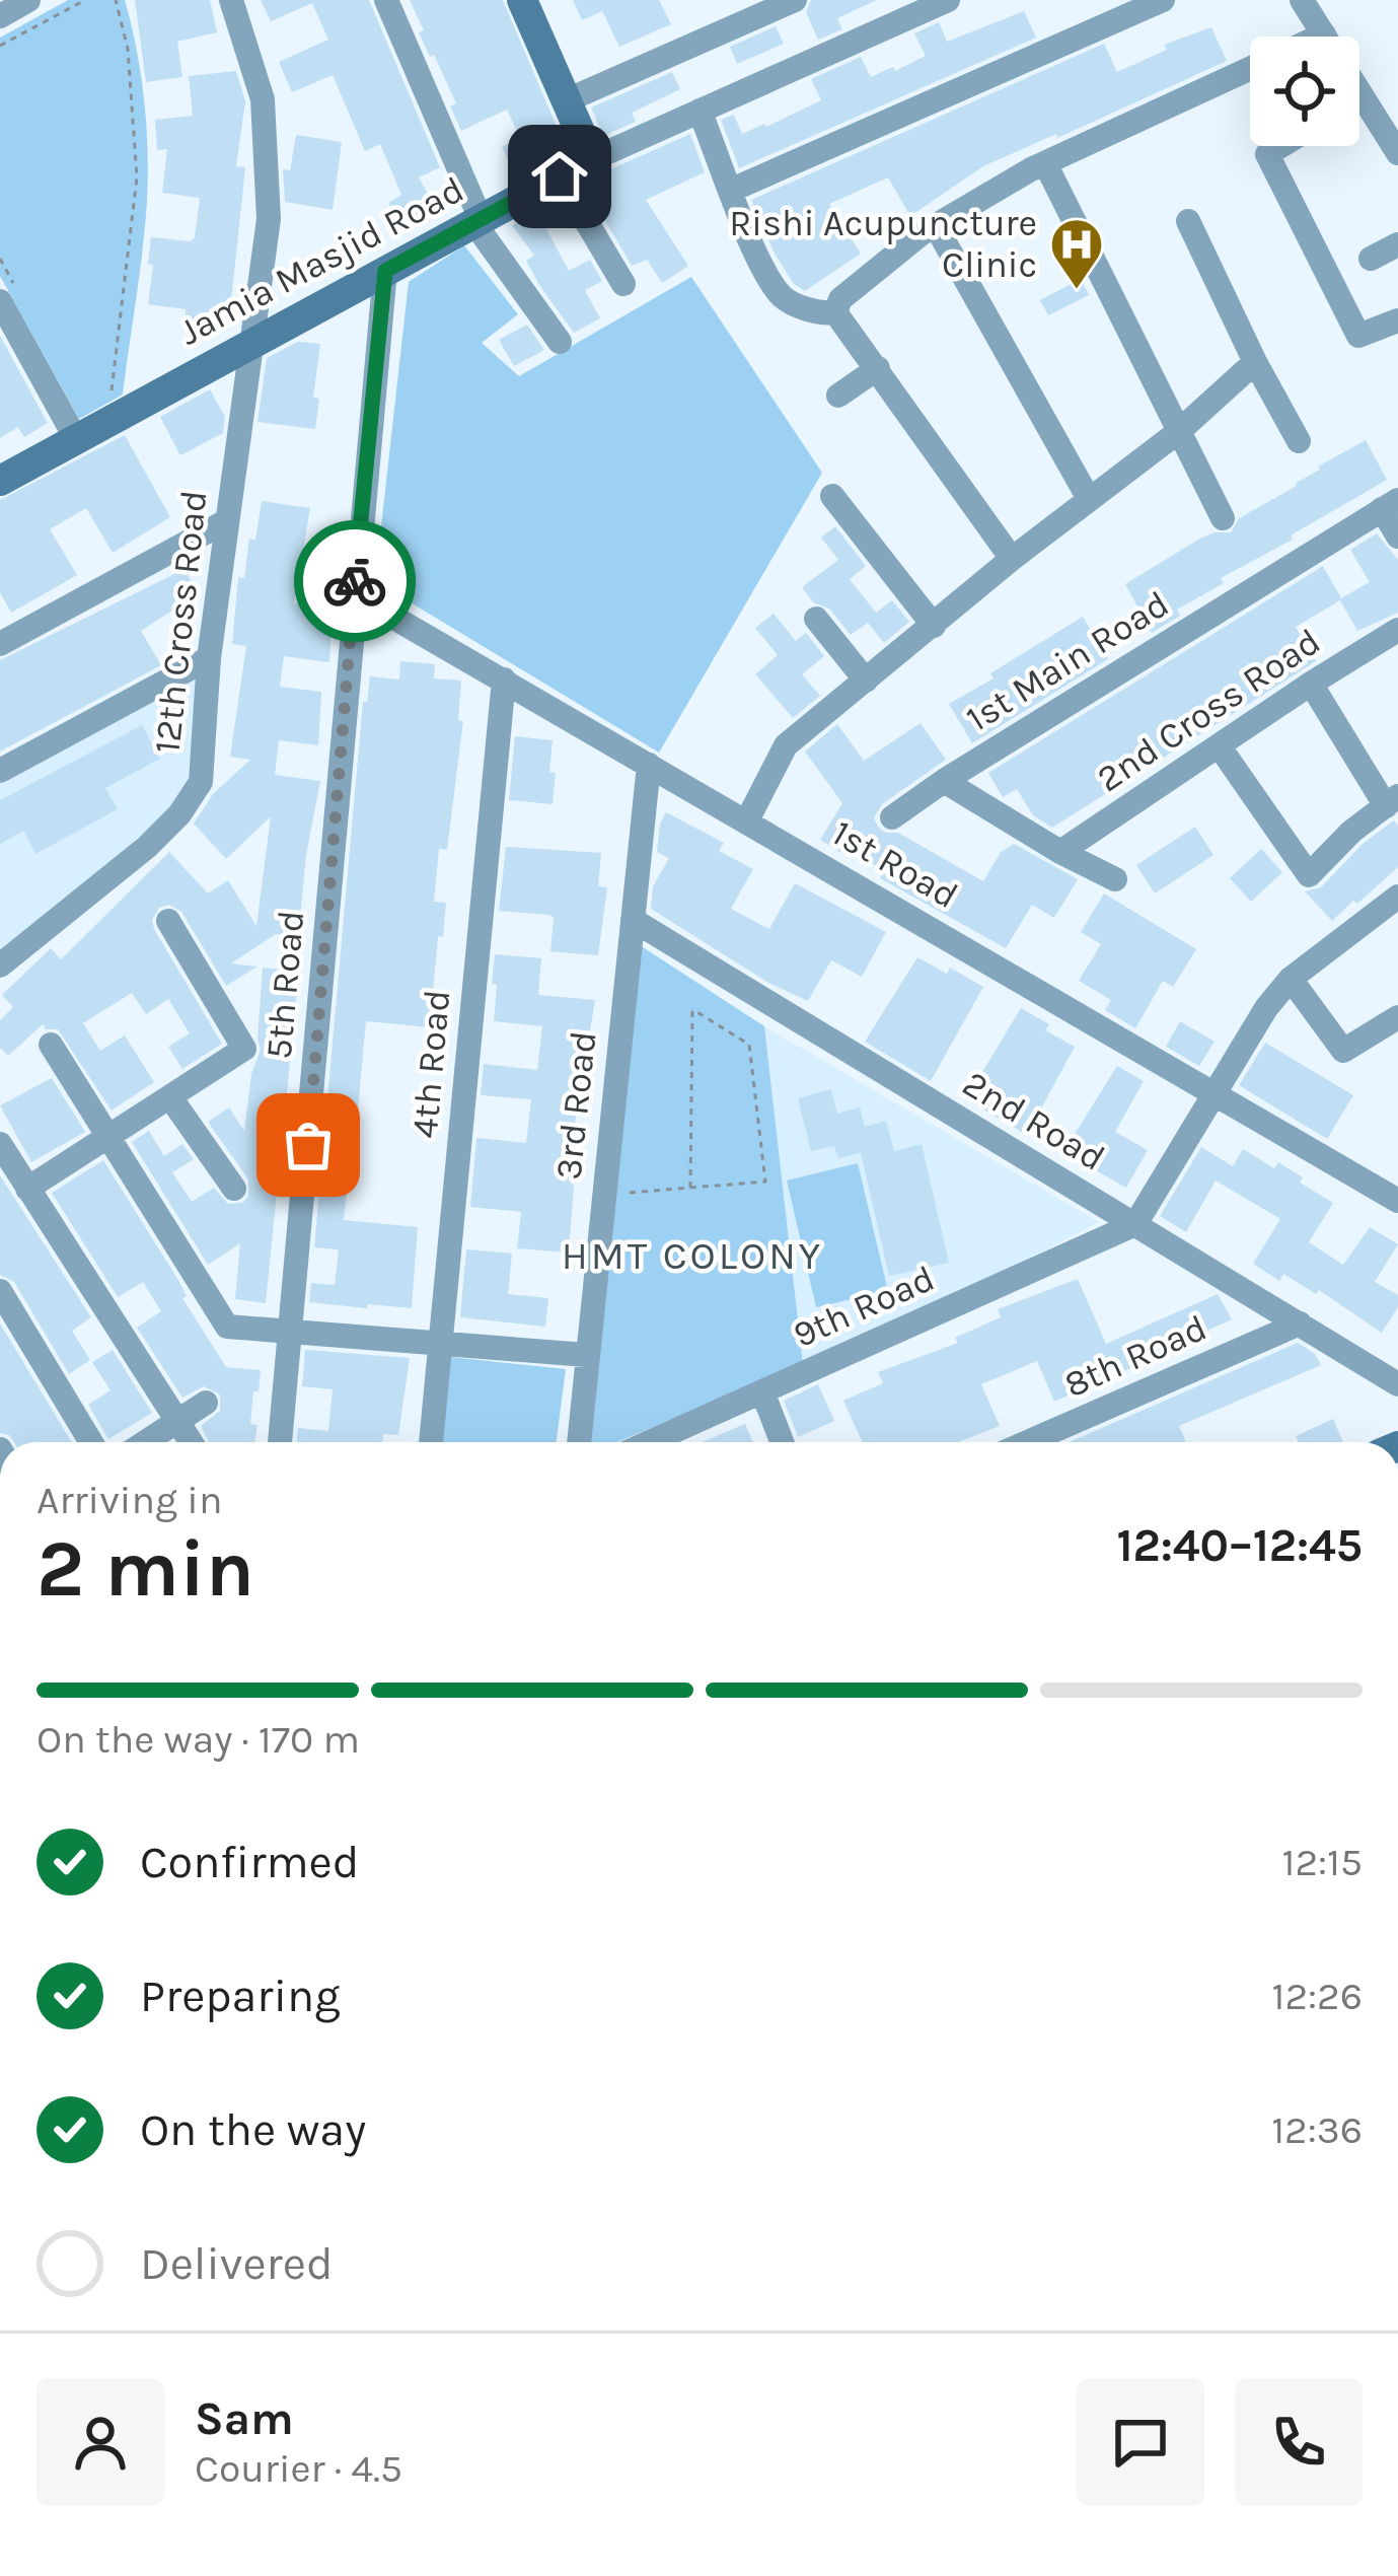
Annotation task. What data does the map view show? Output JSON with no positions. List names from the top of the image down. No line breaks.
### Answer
{"streets":{"street":["Jamia Masjid Road","12th Cross Road","1st Main Road","2nd Cross Road","1st Road","5th Road","4th Road","3rd Road","2nd Road","9th Road","8th Road"]},"crossings":[["Jamia Masjid Road","12th Cross Road"],["Jamia Masjid Road","5th Road"],["1st Main Road","2nd Cross Road"],["1st Road","5th Road"],["1st Road","4th Road"],["1st Road","3rd Road"],["3rd Road","2nd Road"],["2nd Road","9th Road"],["2nd Road","8th Road"]],"districts":["HMT COLONY"],"places":{"hospital":["Rishi Acupuncture Clinic"]},"page":{"heading":["2 min","Arriving in","12:40–12:45"],"panel":["Sam","Courier · 4.5"],"bar":"On the way · 170 m","list":[["Confirmed","12:15"],["Preparing","12:26"],["On the way","12:36"],"Delivered"]}}
